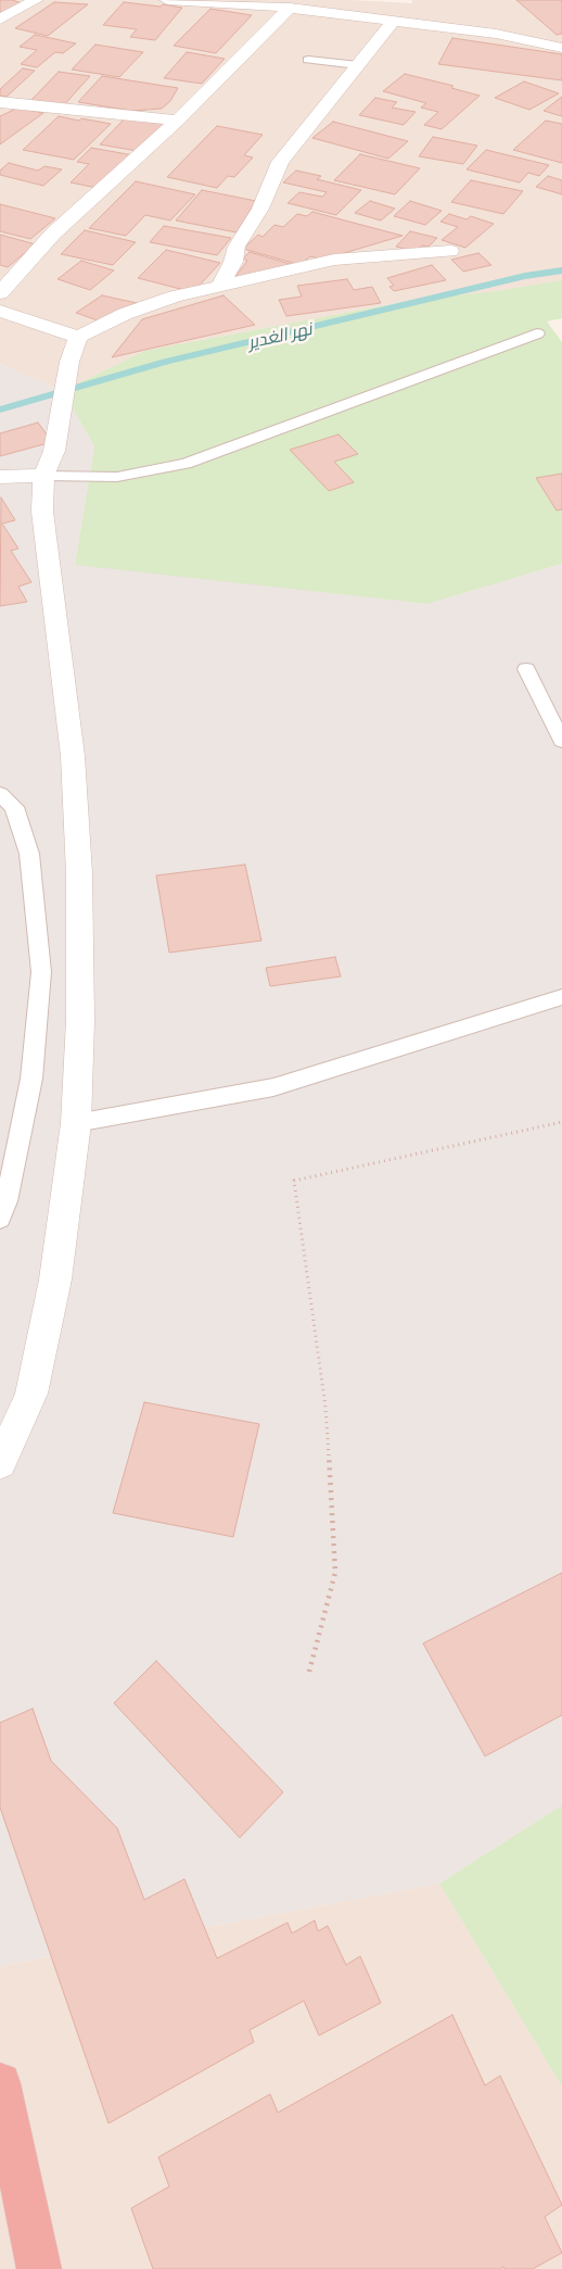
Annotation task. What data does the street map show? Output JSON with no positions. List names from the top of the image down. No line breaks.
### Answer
{"water":["نهر الغدير"]}
